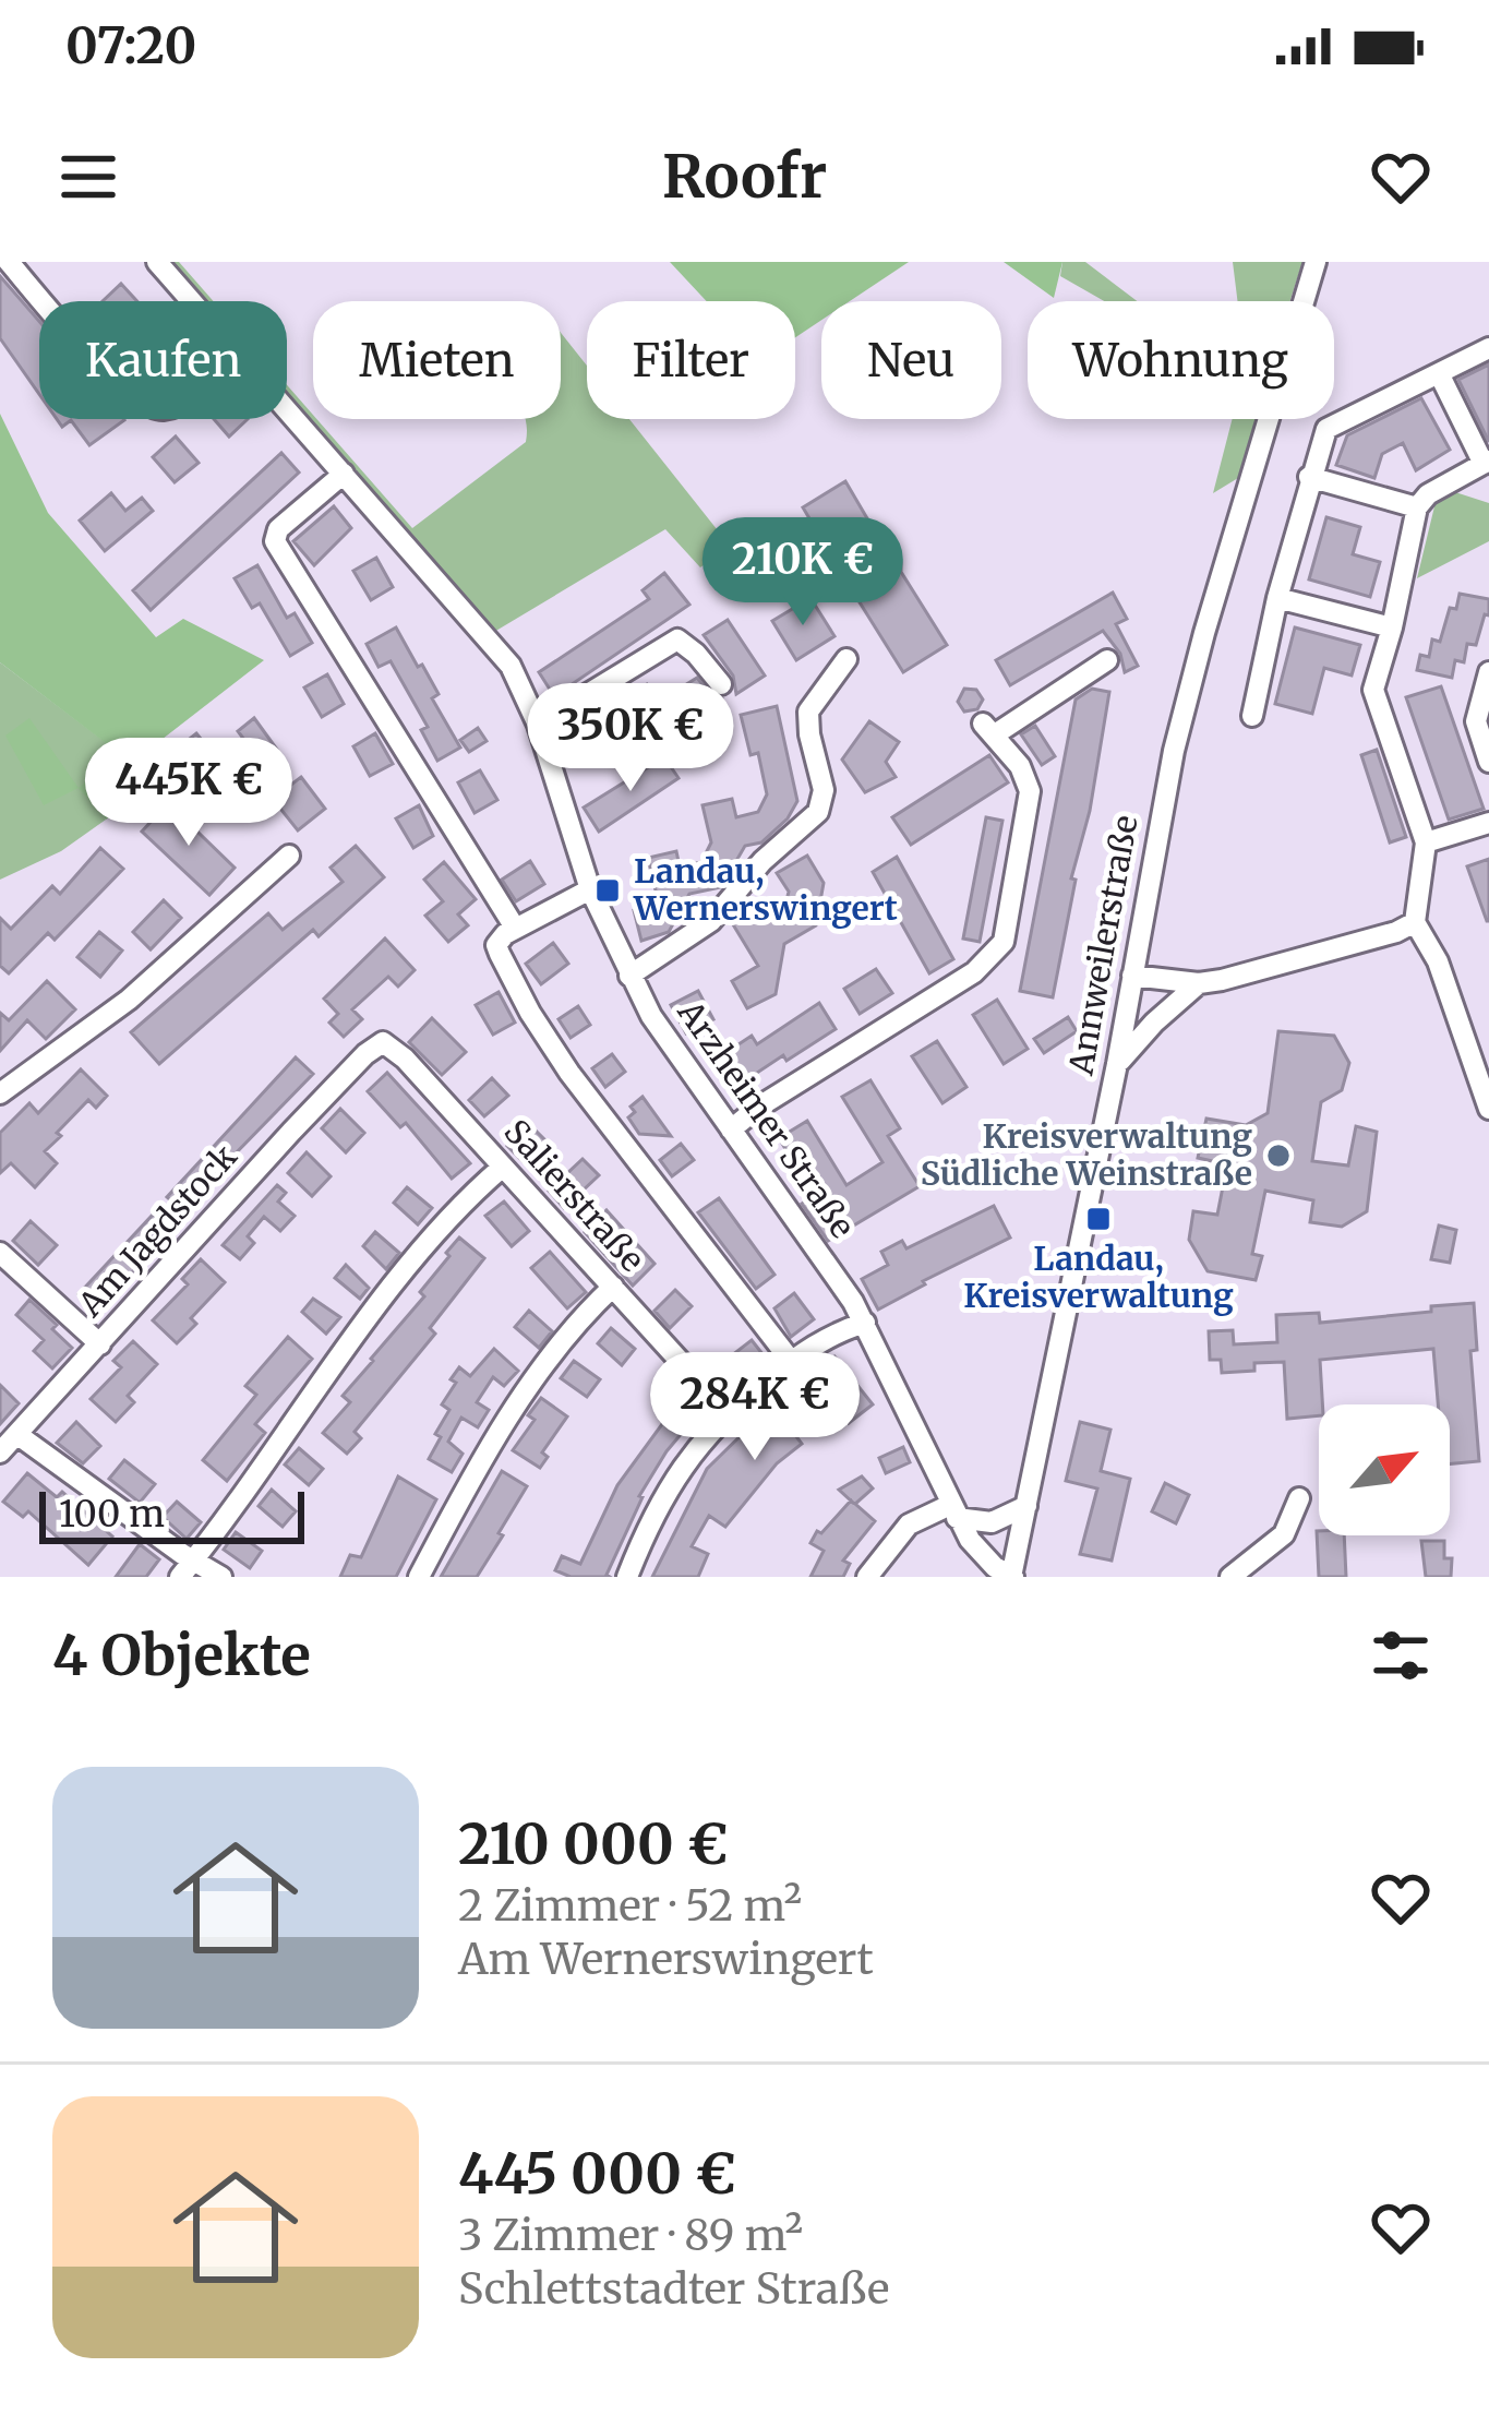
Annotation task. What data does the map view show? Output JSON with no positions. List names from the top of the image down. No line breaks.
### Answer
{"streets":{"street":["Annweilerstraße","Arzheimer Straße","Salierstraße","Am Jagdstock"]},"crossings":[["Annweilerstraße","Arzheimer Straße"],["Salierstraße","Am Jagdstock"]],"places":{"transit":["Landau, Wernerswingert","Landau, Kreisverwaltung"],"other":["Kreisverwaltung Südliche Weinstraße"]},"scale_bar":"100 m","north":"top right","page":{"status":"07:20","header":"Roofr","chip":["Kaufen","Mieten","Filter","Neu","Wohnung"],"price":["210K €","350K €","445K €","284K €"],"scale":"100 m","heading":"4 Objekte","list":[{"name":"210 000 €","note":"2 Zimmer · 52 m² · Am Wernerswingert"},{"name":"445 000 €","note":"3 Zimmer · 89 m² · Schlettstadter Straße"}]}}
